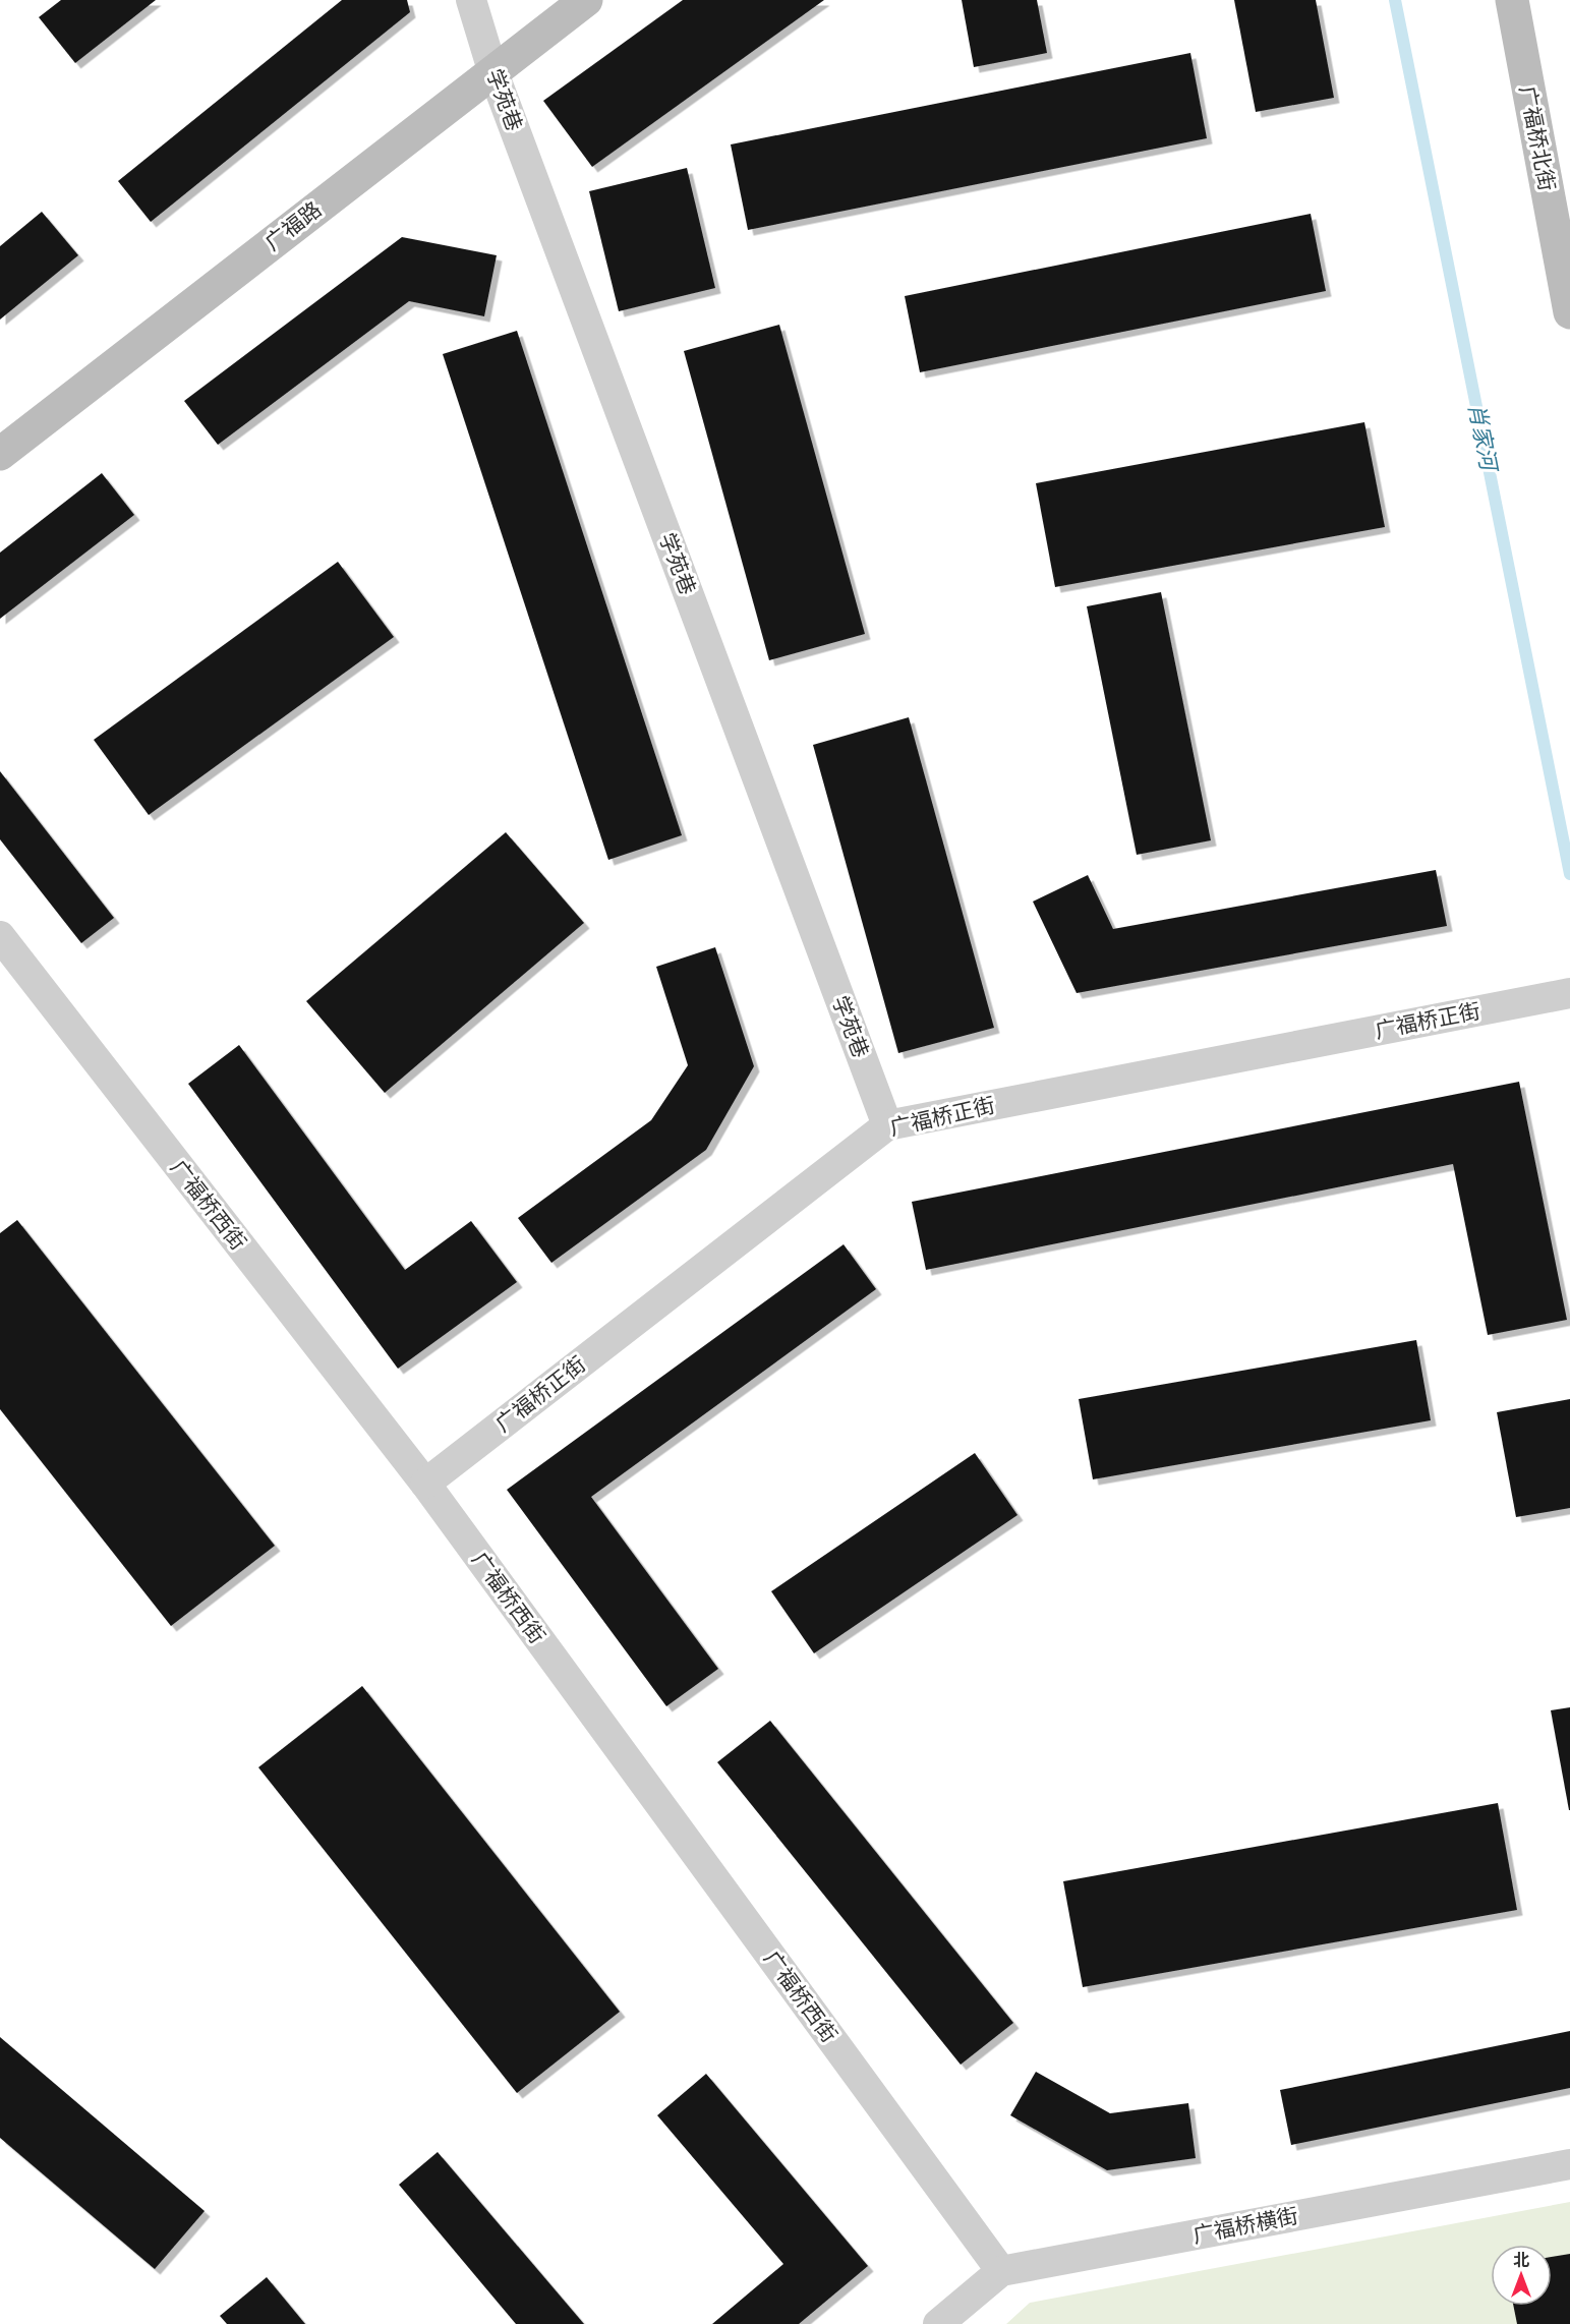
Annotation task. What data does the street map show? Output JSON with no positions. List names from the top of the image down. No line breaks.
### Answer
{"streets":{"street":["学苑巷","广福桥北街","广福路","广福桥正街","广福桥西街","广福桥横街"]},"crossings":[["学苑巷","广福路"],["学苑巷","广福桥正街"],["广福桥正街","广福桥西街"],["广福桥西街","广福桥横街"]],"water":["肖家河"],"north":"top"}
